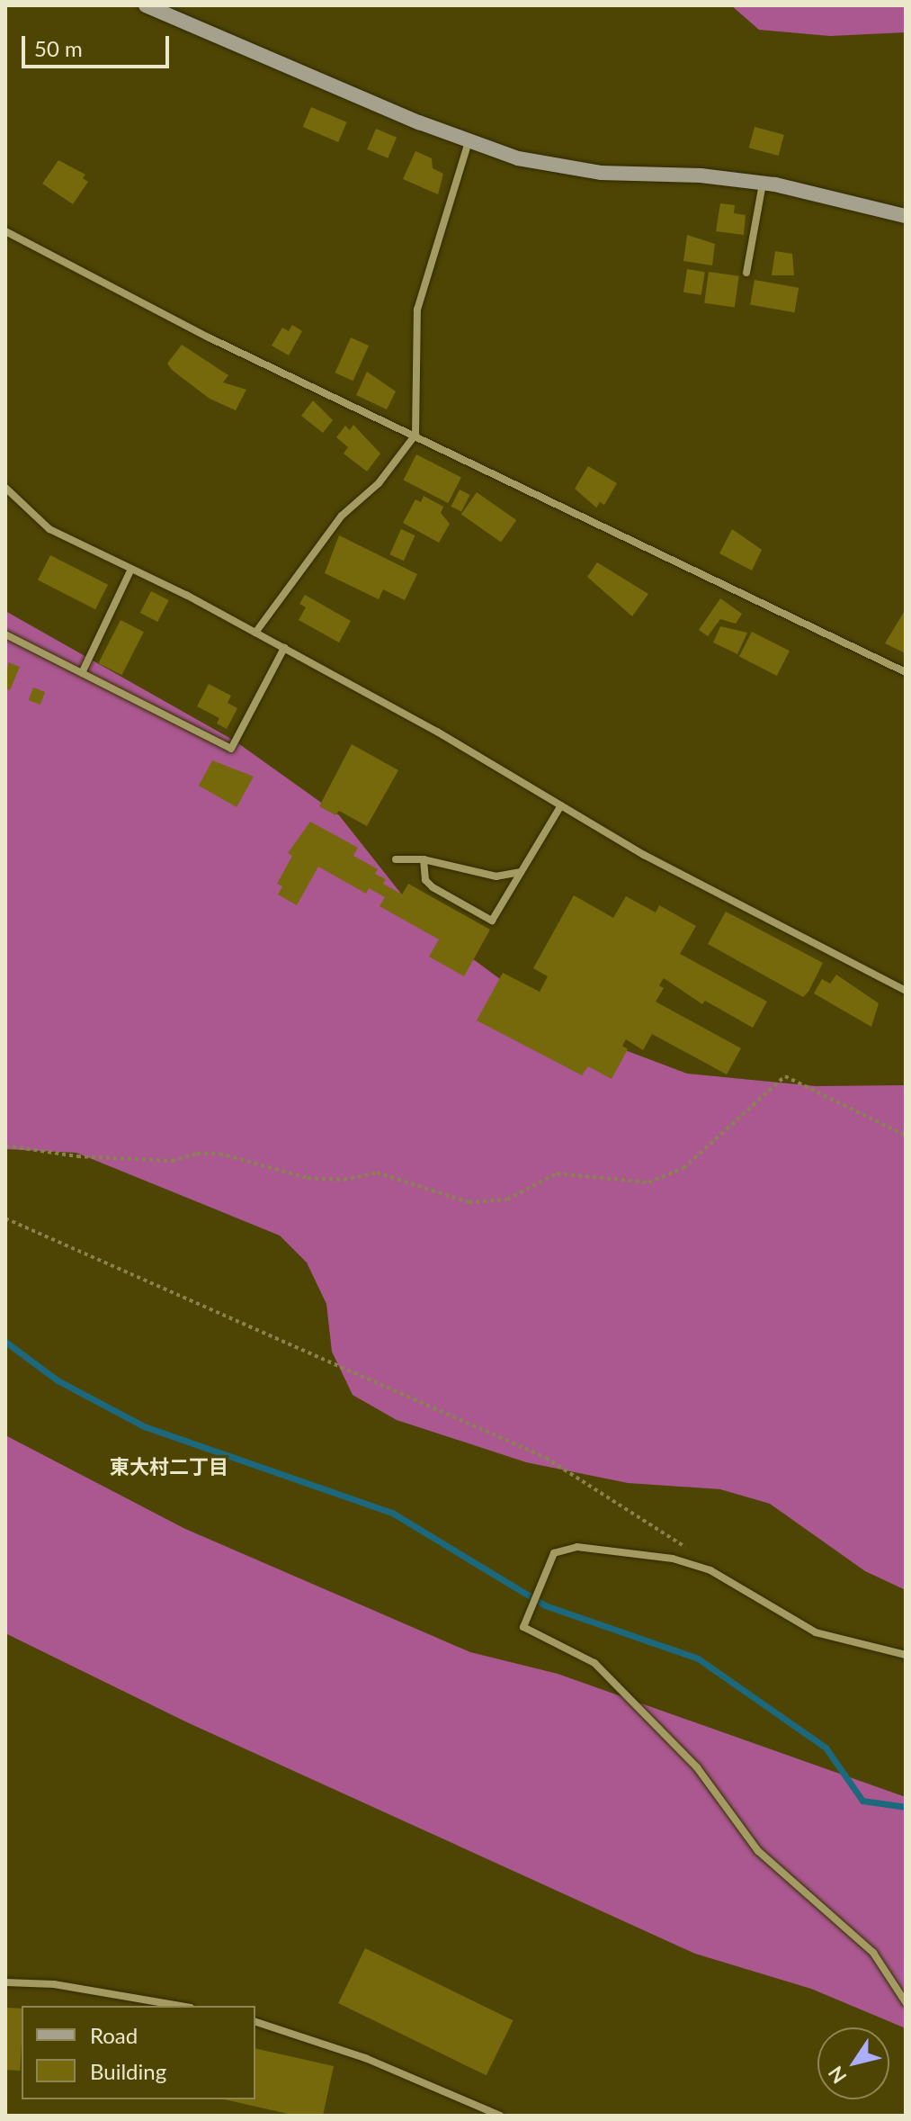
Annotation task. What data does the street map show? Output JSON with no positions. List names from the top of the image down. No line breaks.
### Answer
{"districts":["東大村二丁目"],"legend":["Road","Building"],"scale_bar":"50 m","north":"bottom left"}
